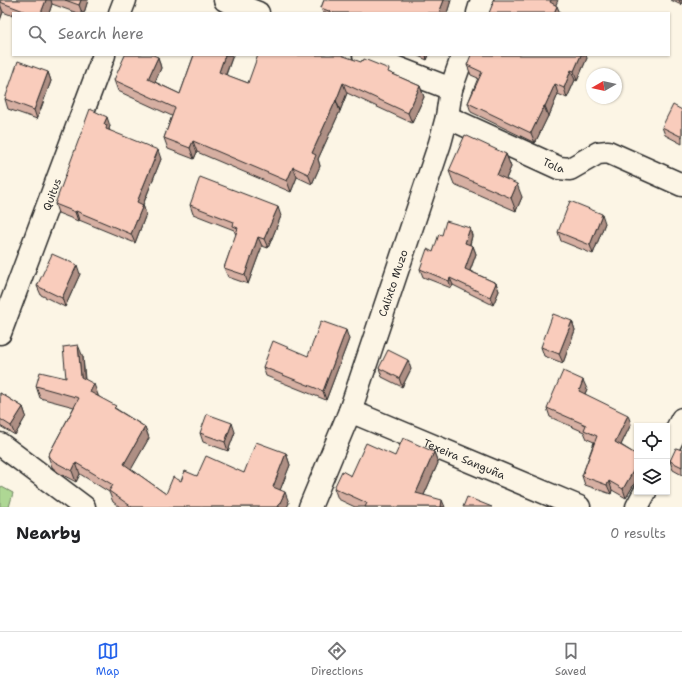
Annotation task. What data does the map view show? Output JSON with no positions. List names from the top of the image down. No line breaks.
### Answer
{"streets":{"street":["Tola","Quitus","Calixto Muzo","Texeira Sanguña"]},"crossings":[["Tola","Calixto Muzo"],["Calixto Muzo","Texeira Sanguña"]],"north":"left","page":{"search":"Search here","heading":["Nearby","0 results"],"nav":["Map","Directions","Saved"]}}
